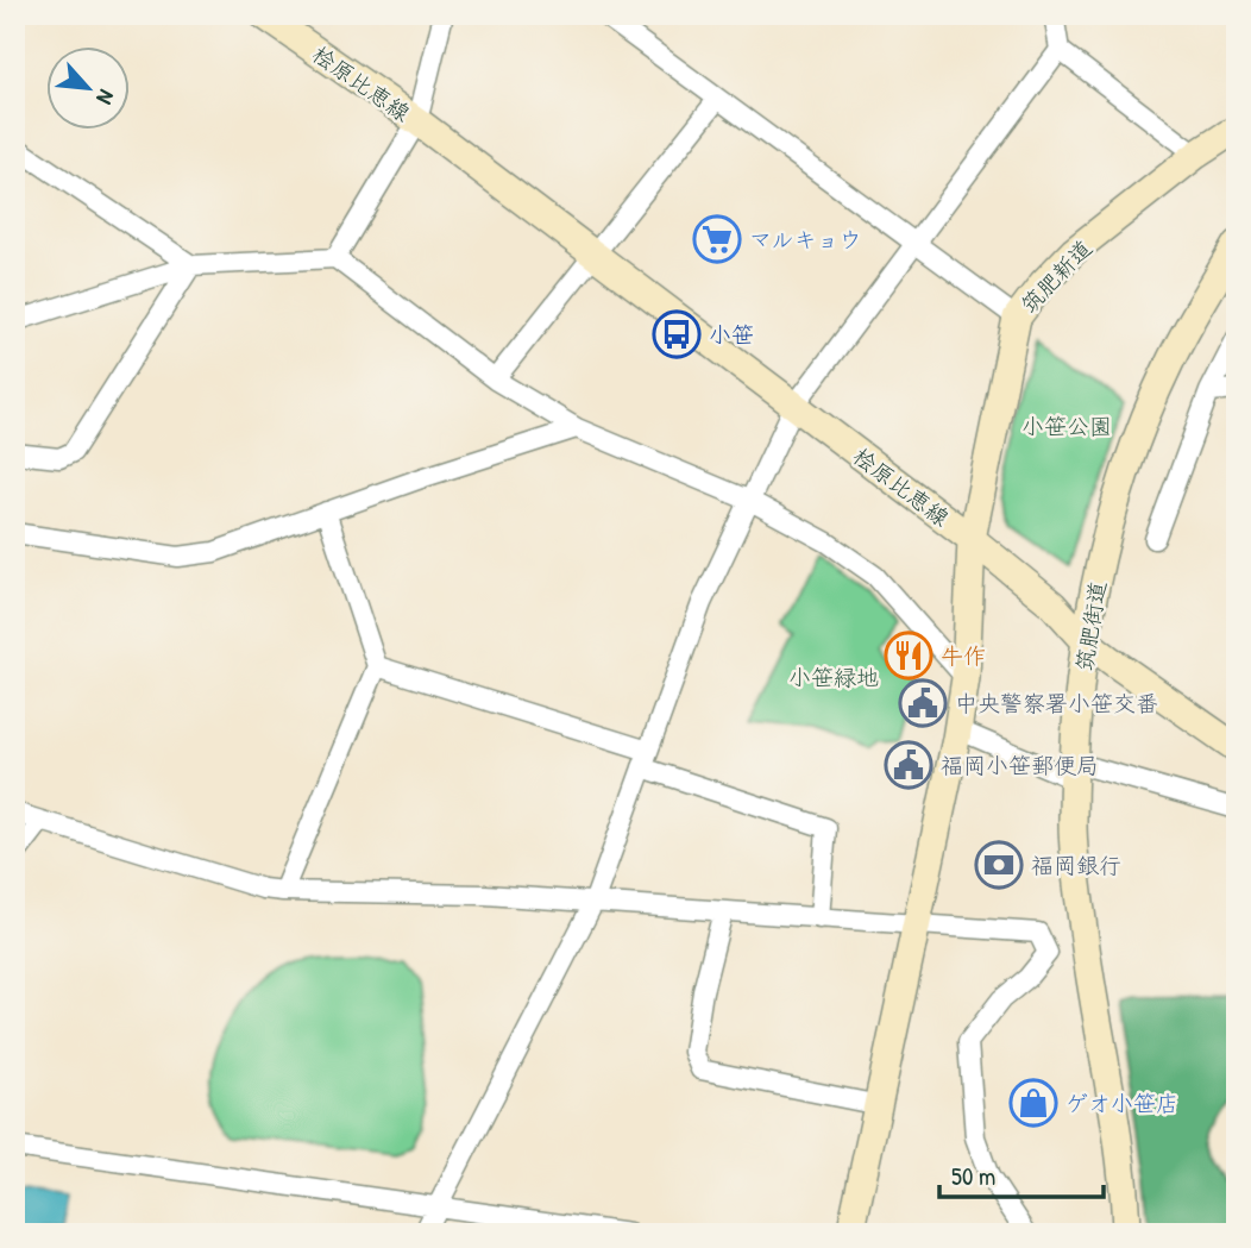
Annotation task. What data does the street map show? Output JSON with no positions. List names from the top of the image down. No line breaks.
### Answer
{"streets":{"street":["桧原比恵線","筑肥新道","筑肥街道"]},"crossings":[["桧原比恵線","筑肥新道"]],"parks":["小笹公園","小笹緑地"],"places":{"supermarket":["マルキョウ"],"bus stop":["小笹"],"restaurant":["牛作"],"public building":["中央警察署小笹交番","福岡小笹郵便局"],"bank":["福岡銀行"],"shop":["ゲオ小笹店"]},"scale_bar":"50 m","north":"bottom right"}
